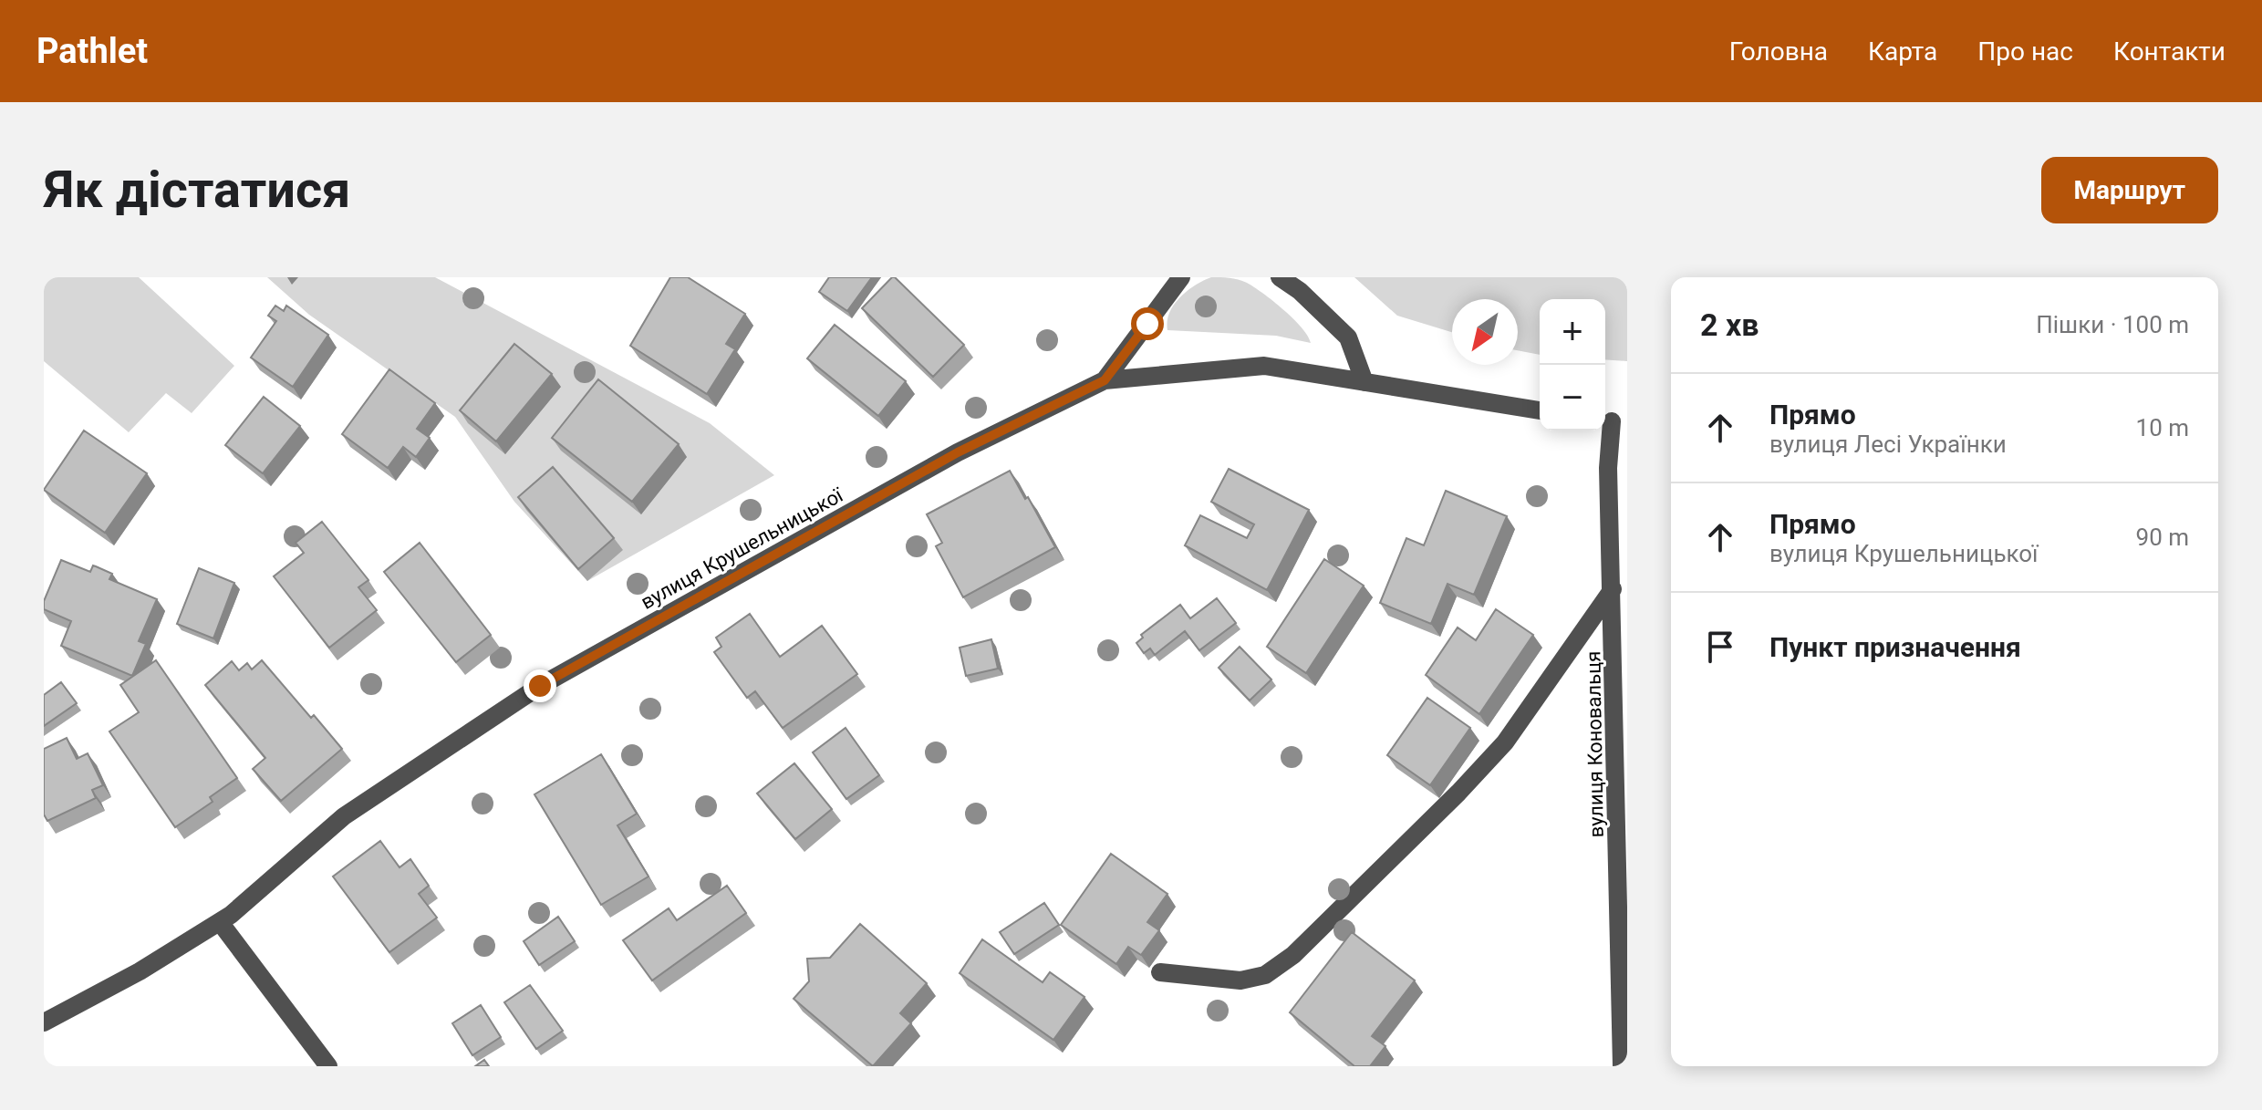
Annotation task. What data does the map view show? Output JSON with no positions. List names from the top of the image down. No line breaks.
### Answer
{"streets":{"street":["вулиця Крушельницької","вулиця Коновальця"]},"north":"bottom left","page":{"header":"Pathlet","nav":["Головна","Карта","Про нас","Контакти"],"buttons":"Маршрут","title":"Як дістатися","heading":["2 хв","Пішки · 100 m"],"map_buttons":["+","−"],"list":[["Прямо","вулиця Лесі Українки","10 m"],["Прямо","вулиця Крушельницької","90 m"],"Пункт призначення"]}}
